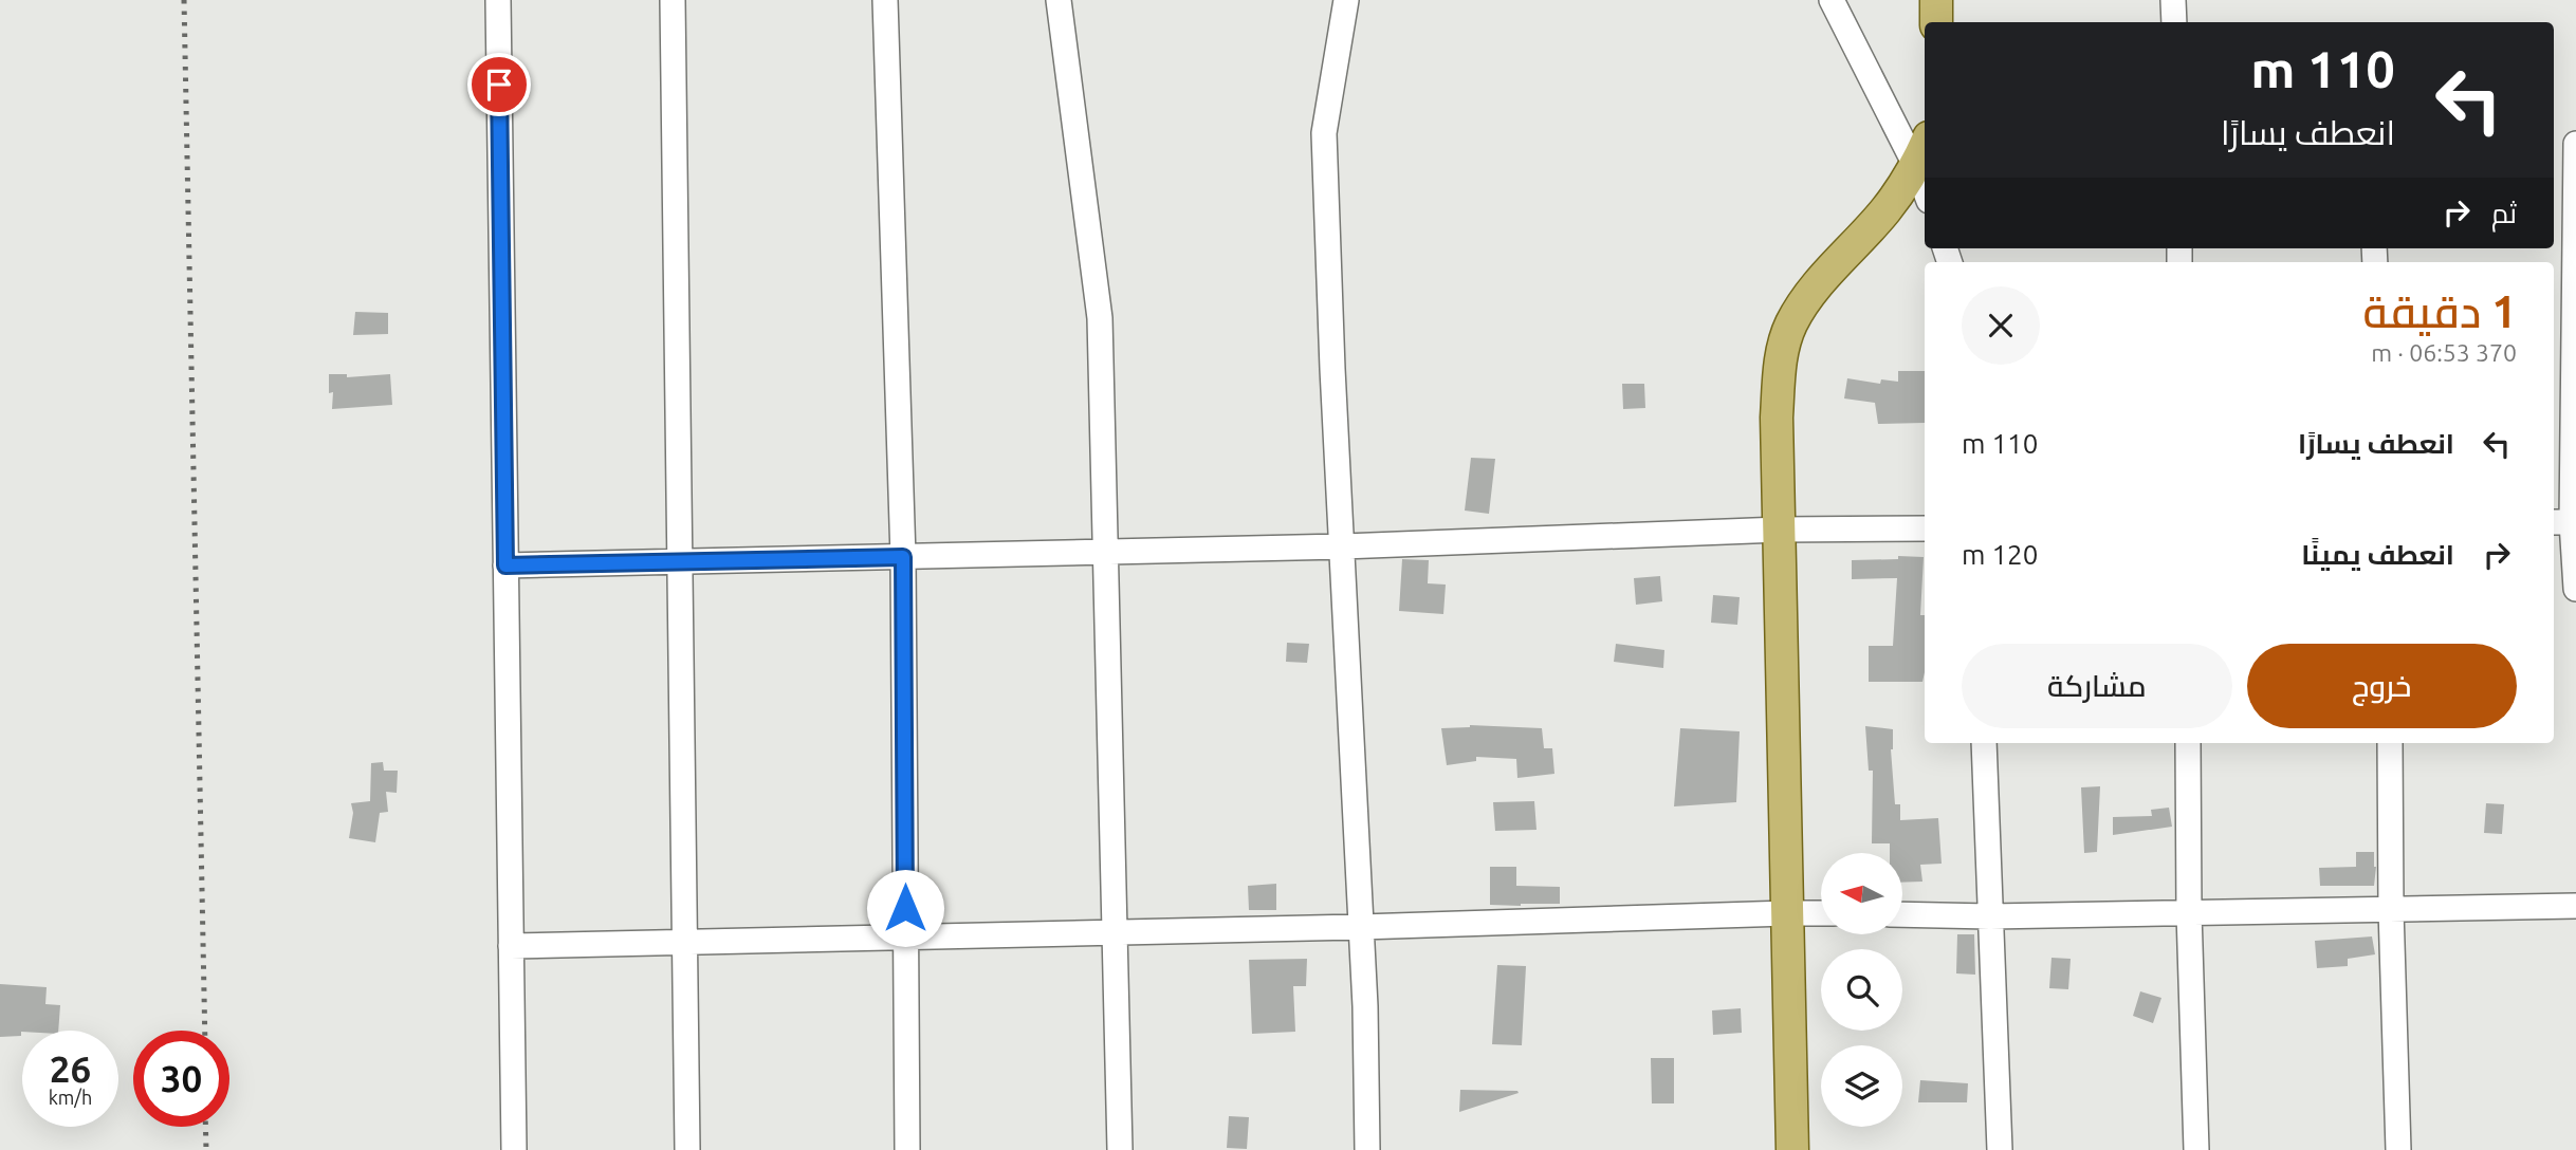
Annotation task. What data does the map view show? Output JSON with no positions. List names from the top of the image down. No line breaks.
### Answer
{"north":"left","page":{"turn":["110 m","انعطف يسارًا"],"then":"ثم","heading":["1 دقيقة","370 m · 06:53"],"list":[{"name":"انعطف يسارًا","value":"110 m"},{"name":"انعطف يمينًا","value":"120 m"}],"buttons":["خروج","مشاركة"],"speed":"26 km/h","limit":"30"}}
